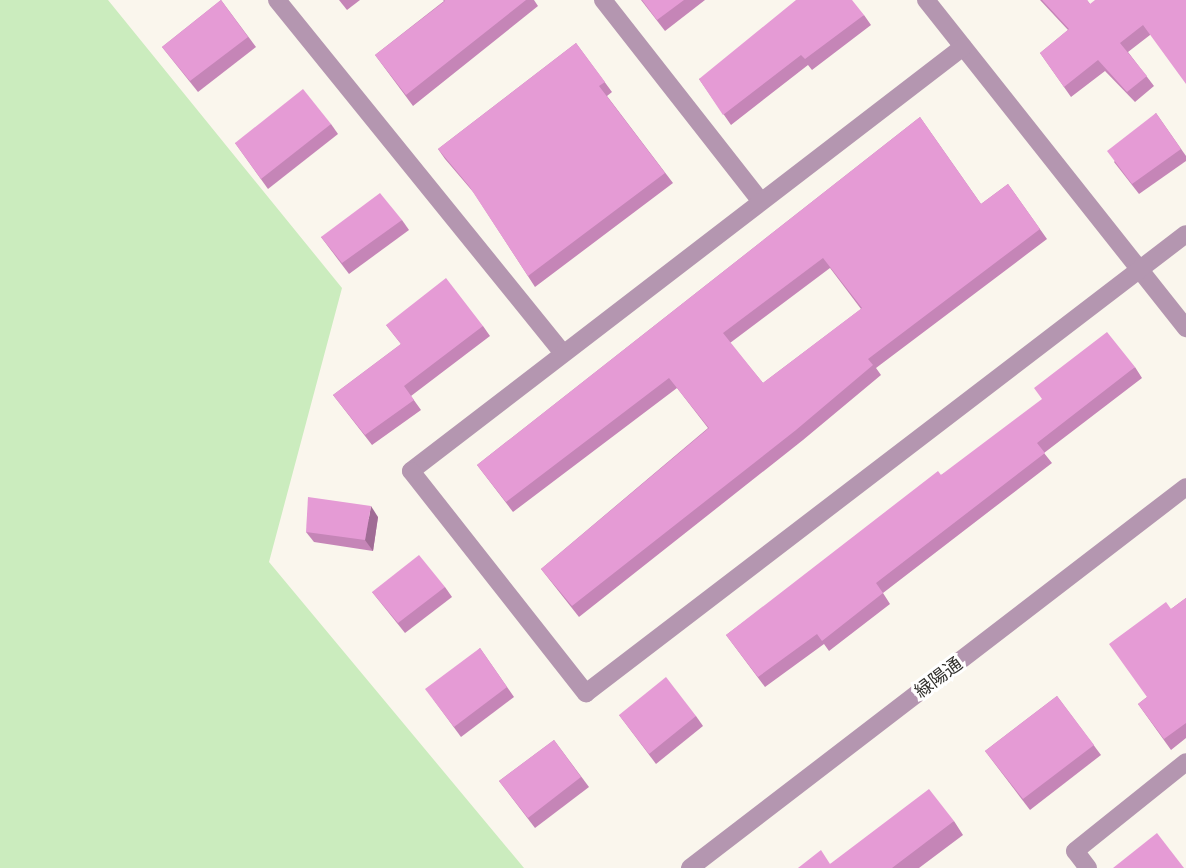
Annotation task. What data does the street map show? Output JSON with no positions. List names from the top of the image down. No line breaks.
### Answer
{"streets":{"street":["緑陽通"]}}
